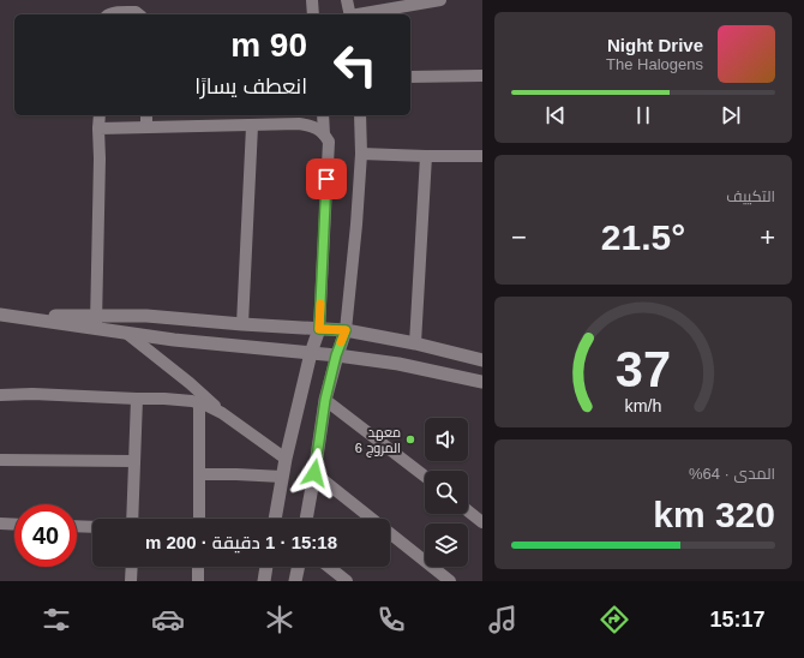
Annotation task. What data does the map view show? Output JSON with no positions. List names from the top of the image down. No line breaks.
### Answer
{"places":["معهد المروج 6"],"page":{"turn":["90 m","انعطف يسارًا"],"song":["Night Drive","The Halogens"],"tile":["التكييف",["المدى · 64%","320 km"]],"heat":["−","21.5°","+"],"limit":"40","trip":"15:18 · 1 دقيقة · 200 m","tabs":"15:17","gauge":["37","km/h"]}}
